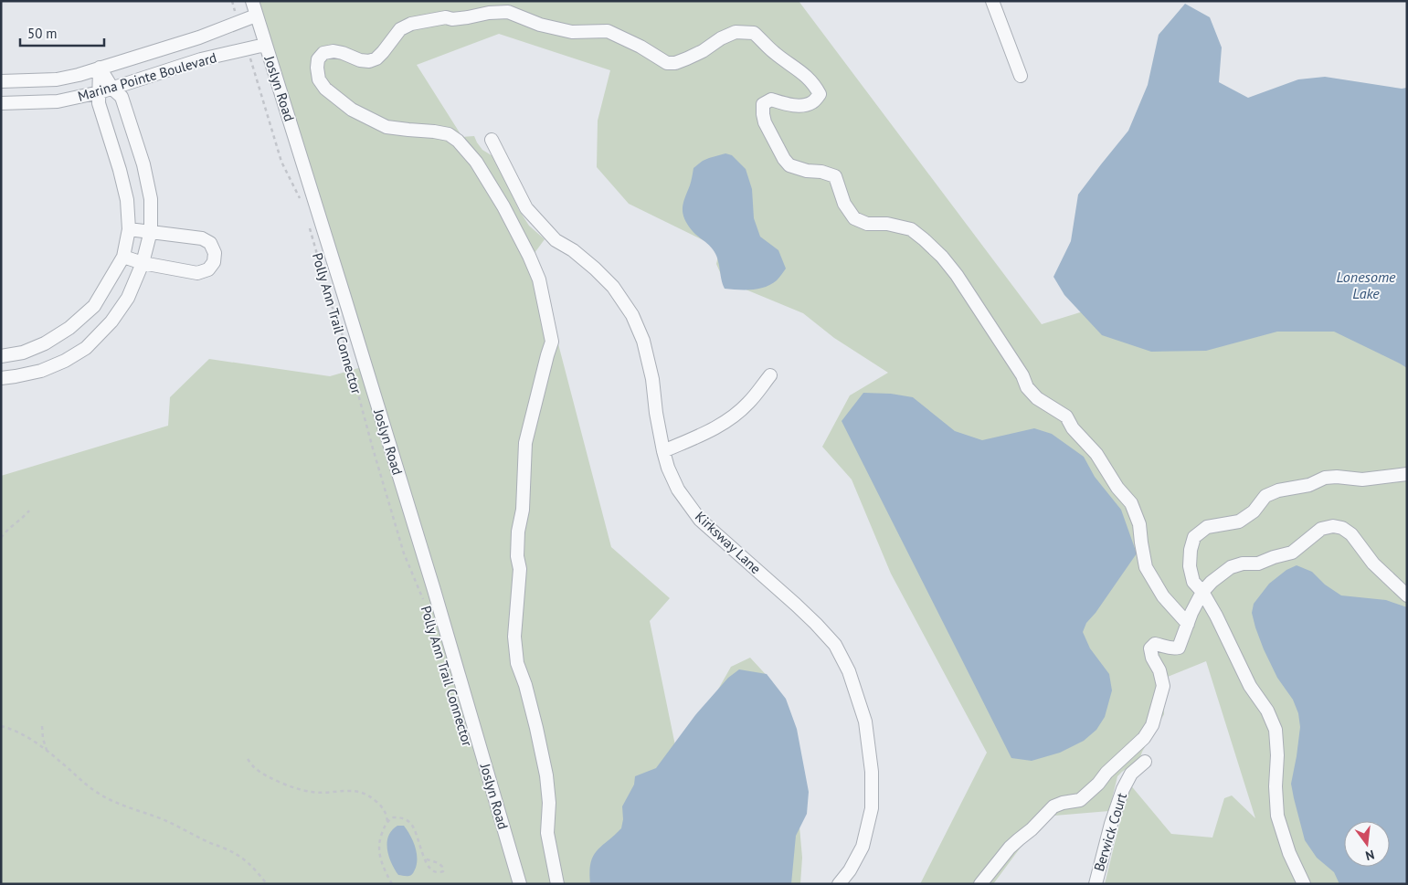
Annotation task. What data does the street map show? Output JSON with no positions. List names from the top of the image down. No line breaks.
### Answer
{"streets":{"street":["Marina Pointe Boulevard","Joslyn Road","Kirksway Lane","Berwick Court"],"path":["Polly Ann Trail Connector"]},"crossings":[["Marina Pointe Boulevard","Joslyn Road"]],"water":["Lonesome Lake"],"scale_bar":"50 m","north":"bottom"}
